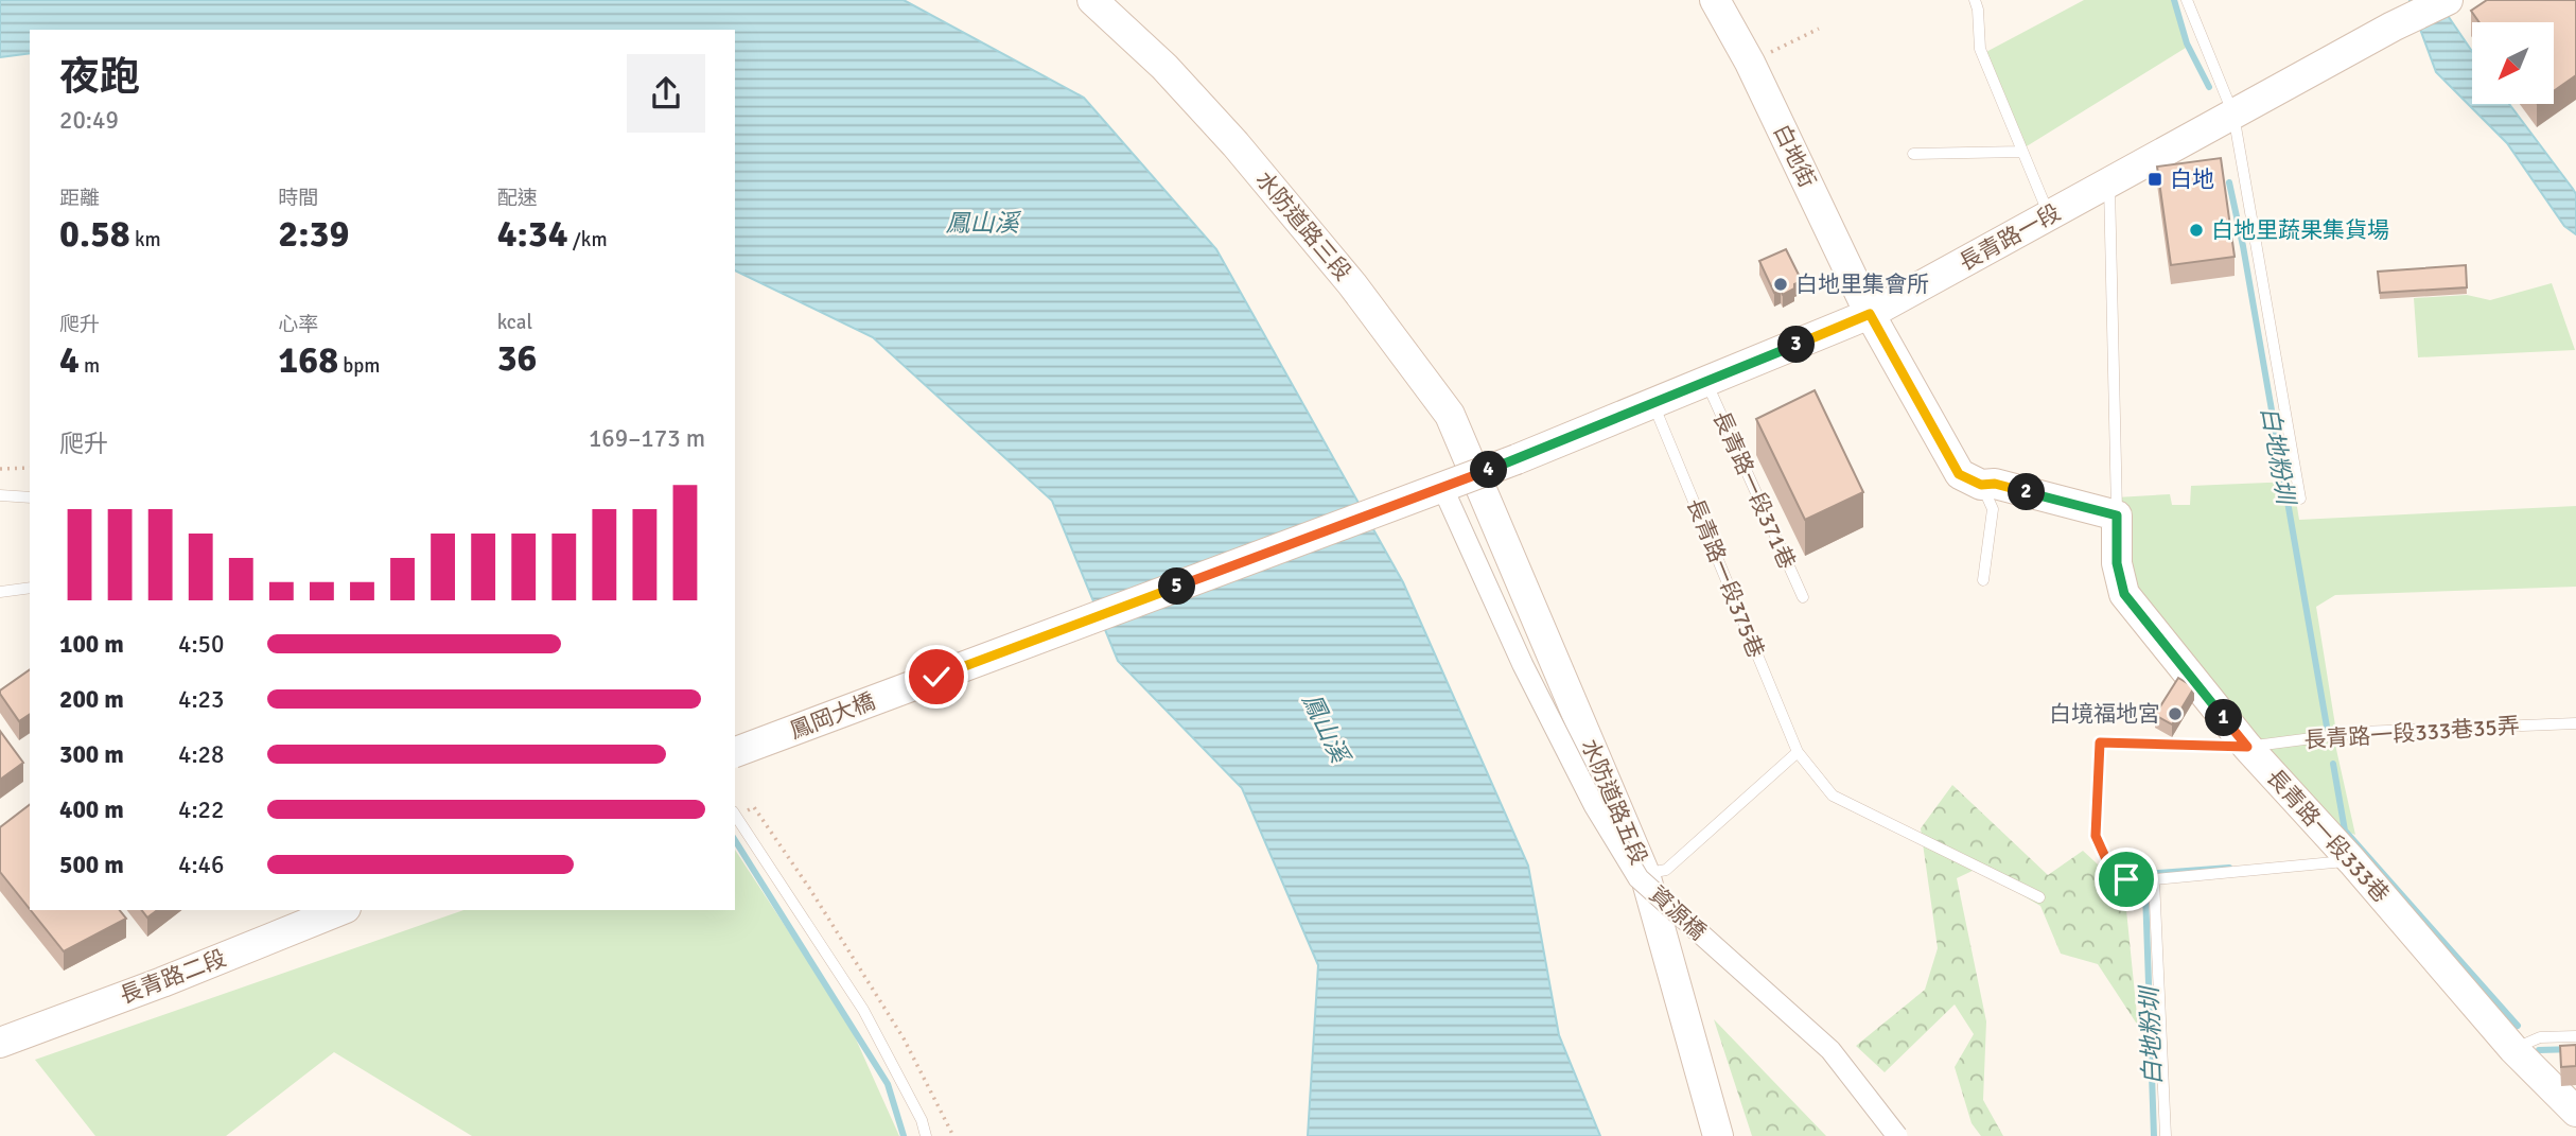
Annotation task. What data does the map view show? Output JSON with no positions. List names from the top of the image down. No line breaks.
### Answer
{"streets":{"street":["白地街","水防道路三段","長青路一段","鳳岡大橋","水防道路五段","長青路一段333巷","資源橋","長青路二段"],"lane":["長青路一段371巷","長青路一段375巷","長青路一段333巷35弄"]},"crossings":[["白地街","長青路一段"],["水防道路三段","水防道路五段"],["長青路一段","長青路一段371巷"],["長青路一段","長青路一段375巷"],["長青路一段","鳳岡大橋"],["長青路一段","長青路一段333巷"],["鳳岡大橋","資源橋"],["長青路一段333巷35弄","長青路一段333巷"]],"water":["鳳山溪","白地粉圳"],"places":{"transit":["白地"],"other":["白地里蔬果集貨場","白地里集會所","白境福地宮"]},"north":"bottom left","page":{"heading":["夜跑","20:49"],"stats":[["距離","0.58 km"],["時間","2:39"],["配速","4:34 /km"],["爬升","4 m"],["心率","168 bpm"],["kcal","36"]],"pins":["3","4","2","5","1"],"chart":["爬升","169–173 m"],"list":[{"name":"100 m","note":"4:50"},{"name":"200 m","note":"4:23"},{"name":"300 m","note":"4:28"},{"name":"400 m","note":"4:22"},{"name":"500 m","note":"4:46"}]}}
